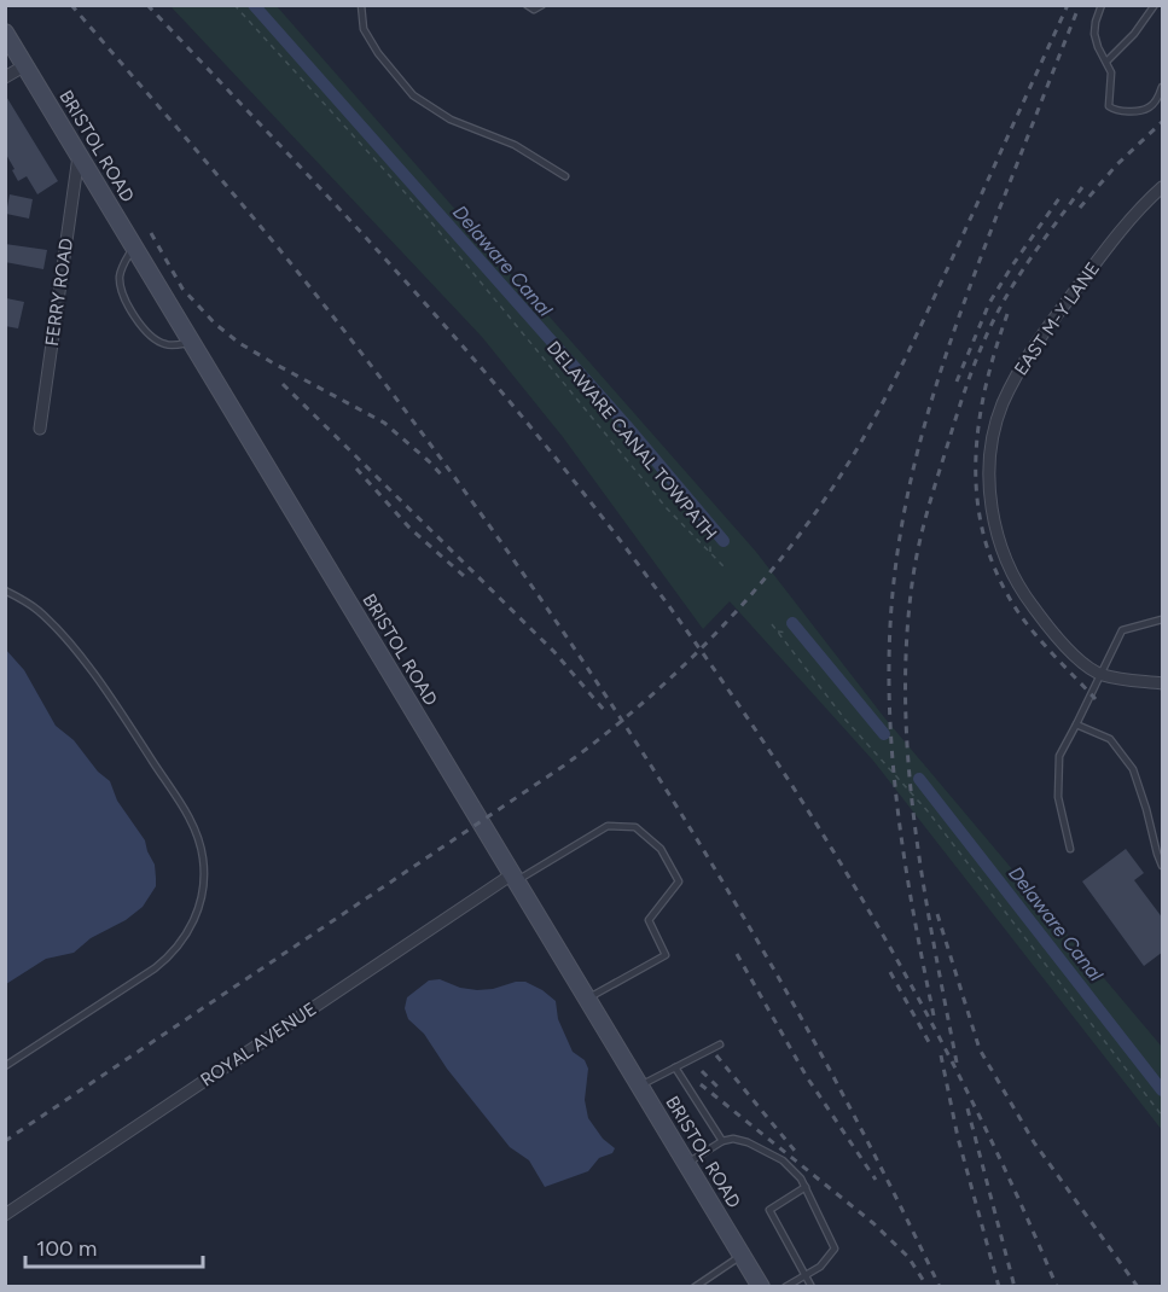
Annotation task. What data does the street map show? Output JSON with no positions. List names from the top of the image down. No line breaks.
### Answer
{"streets":{"main road":["BRISTOL ROAD"],"street":["FERRY ROAD","EAST M-Y LANE","ROYAL AVENUE"],"path":["DELAWARE CANAL TOWPATH"]},"crossings":[["BRISTOL ROAD","FERRY ROAD"],["BRISTOL ROAD","ROYAL AVENUE"]],"water":["Delaware Canal"],"scale_bar":"100 m"}
